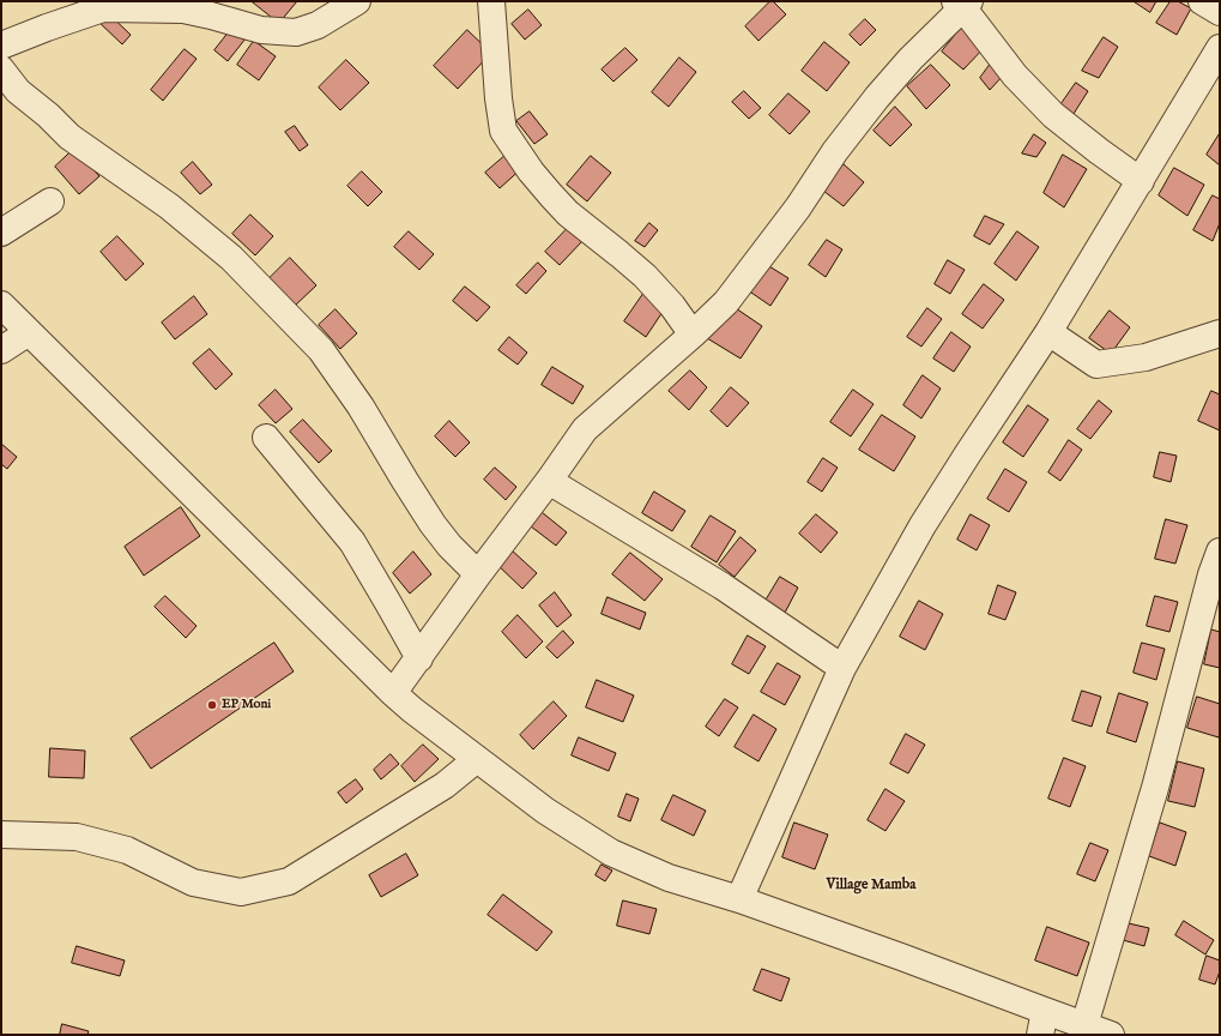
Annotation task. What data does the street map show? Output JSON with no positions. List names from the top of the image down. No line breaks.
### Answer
{"districts":["Village Mamba"],"places":["EP Moni"]}
